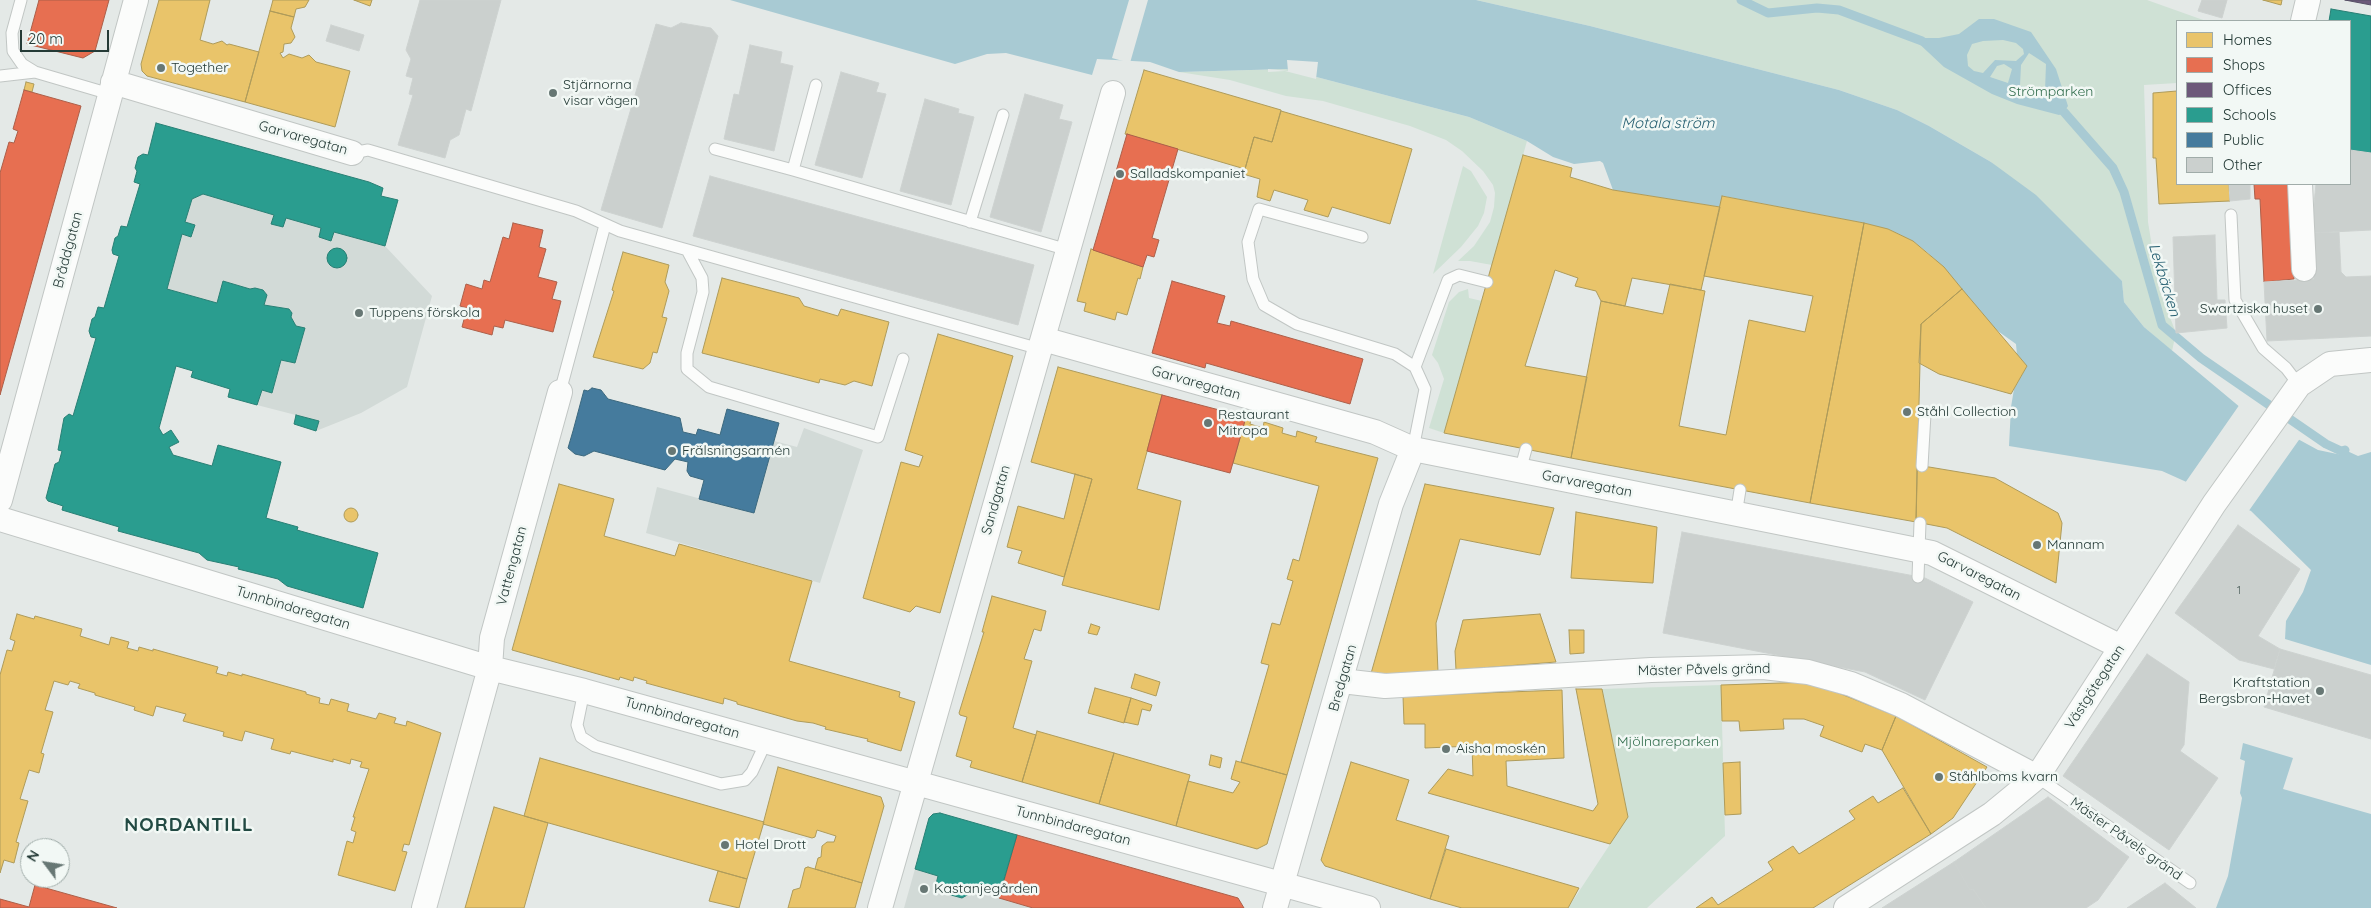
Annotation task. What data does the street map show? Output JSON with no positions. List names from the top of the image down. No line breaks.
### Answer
{"streets":{"street":["Garvaregatan","Bråddgatan","Sandgatan","Vattengatan","Tunnbindaregatan","Mäster Påvels gränd","Bredgatan","Västgötegatan"]},"crossings":[["Garvaregatan","Bråddgatan"],["Garvaregatan","Sandgatan"],["Garvaregatan","Vattengatan"],["Garvaregatan","Bredgatan"],["Garvaregatan","Västgötegatan"],["Sandgatan","Tunnbindaregatan"],["Vattengatan","Tunnbindaregatan"],["Tunnbindaregatan","Bredgatan"],["Mäster Påvels gränd","Bredgatan"],["Mäster Påvels gränd","Västgötegatan"]],"districts":["NORDANTILL"],"water":["Motala ström","Lekbäcken"],"parks":["Strömparken","Mjölnareparken"],"places":["Together","Stjärnorna visar vägen","Salladskompaniet","Swartziska huset","Tuppens förskola","Ståhl Collection","Restaurant Mitropa","Frälsningsarmén","Mannam","Kraftstation Bergsbron-Havet","Aisha moskén","Ståhlboms kvarn","Hotel Drott","Kastanjegården"],"house_numbers":["1"],"legend":["Homes","Shops","Offices","Schools","Public","Other"],"scale_bar":"20 m","north":"top left"}
